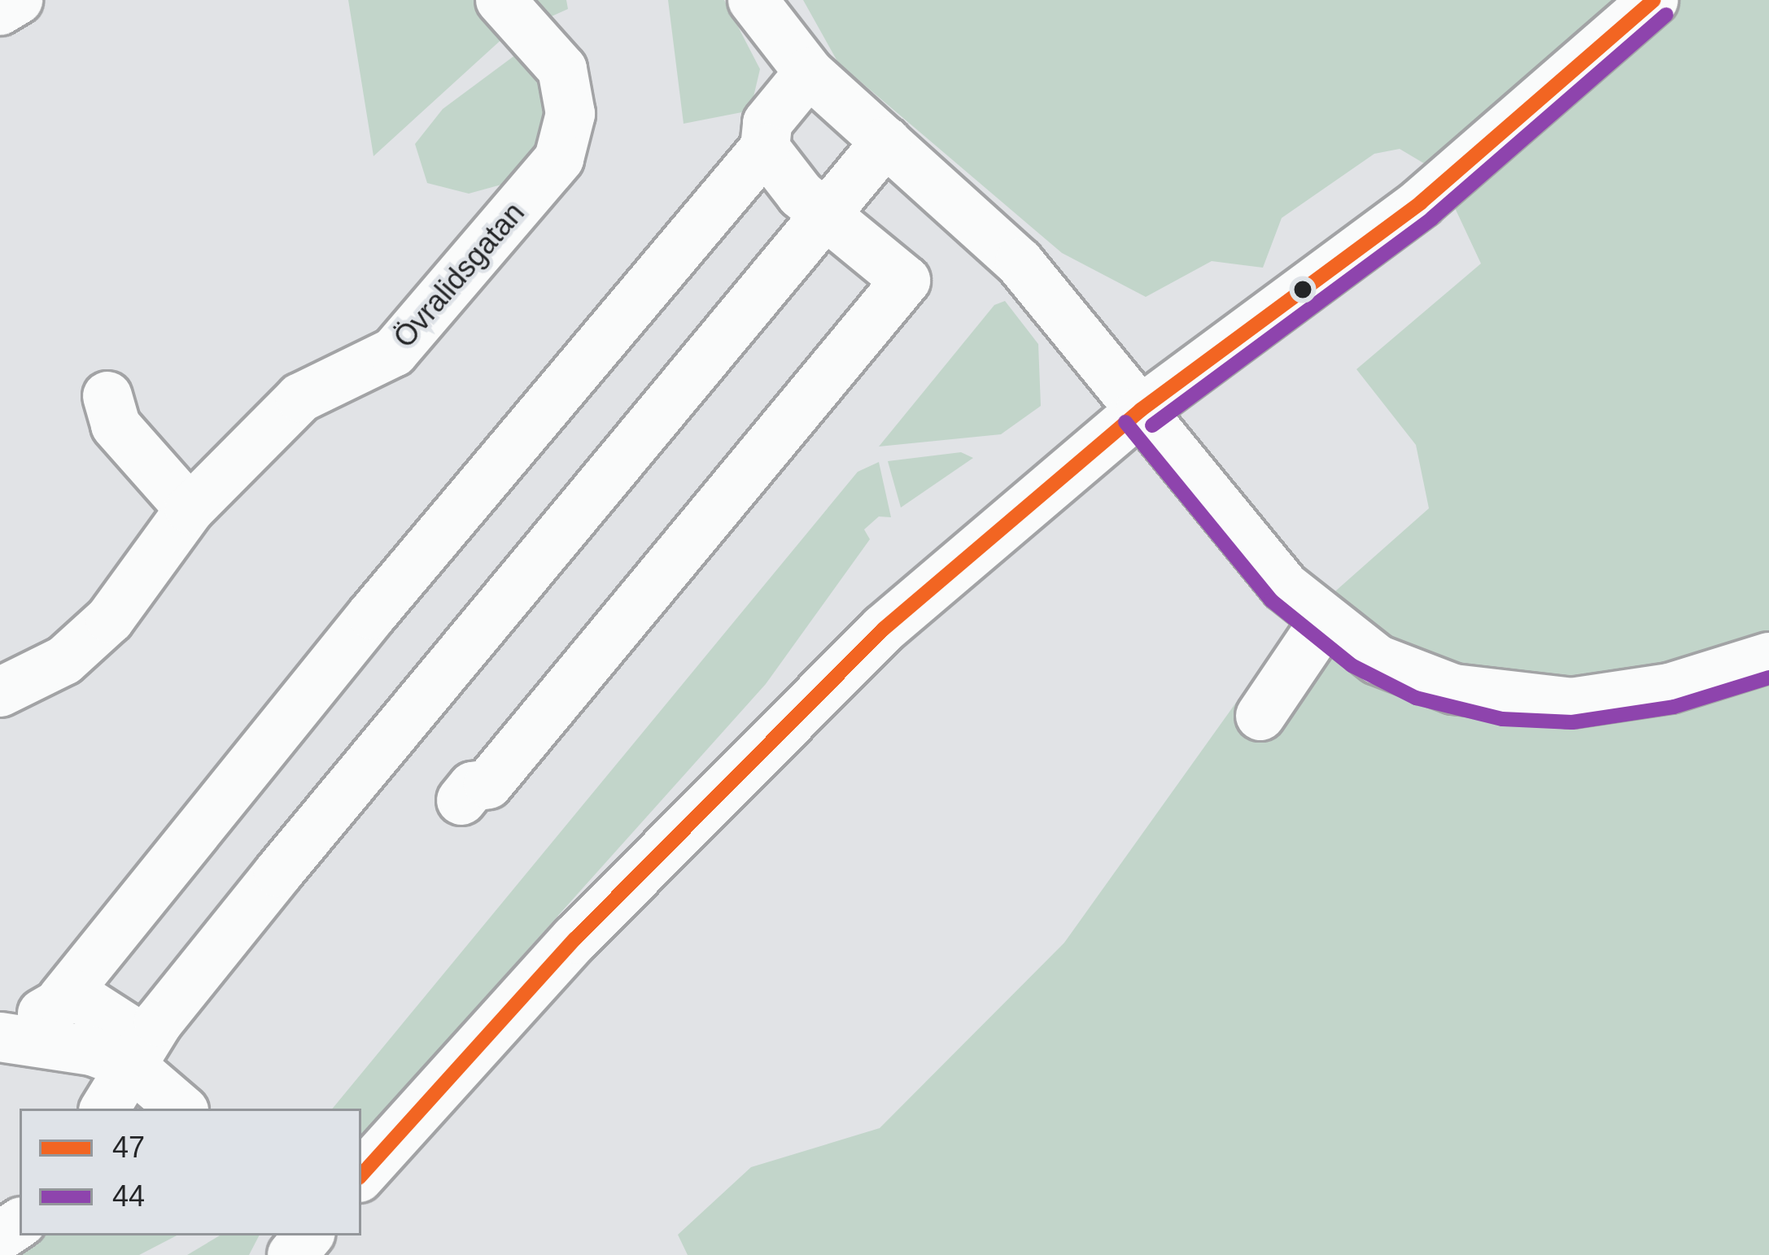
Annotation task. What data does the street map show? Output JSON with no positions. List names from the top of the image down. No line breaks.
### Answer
{"streets":{"street":["Övralidsgatan"]},"lines":["transit line 47","transit line 44"],"legend":["47","44"]}
